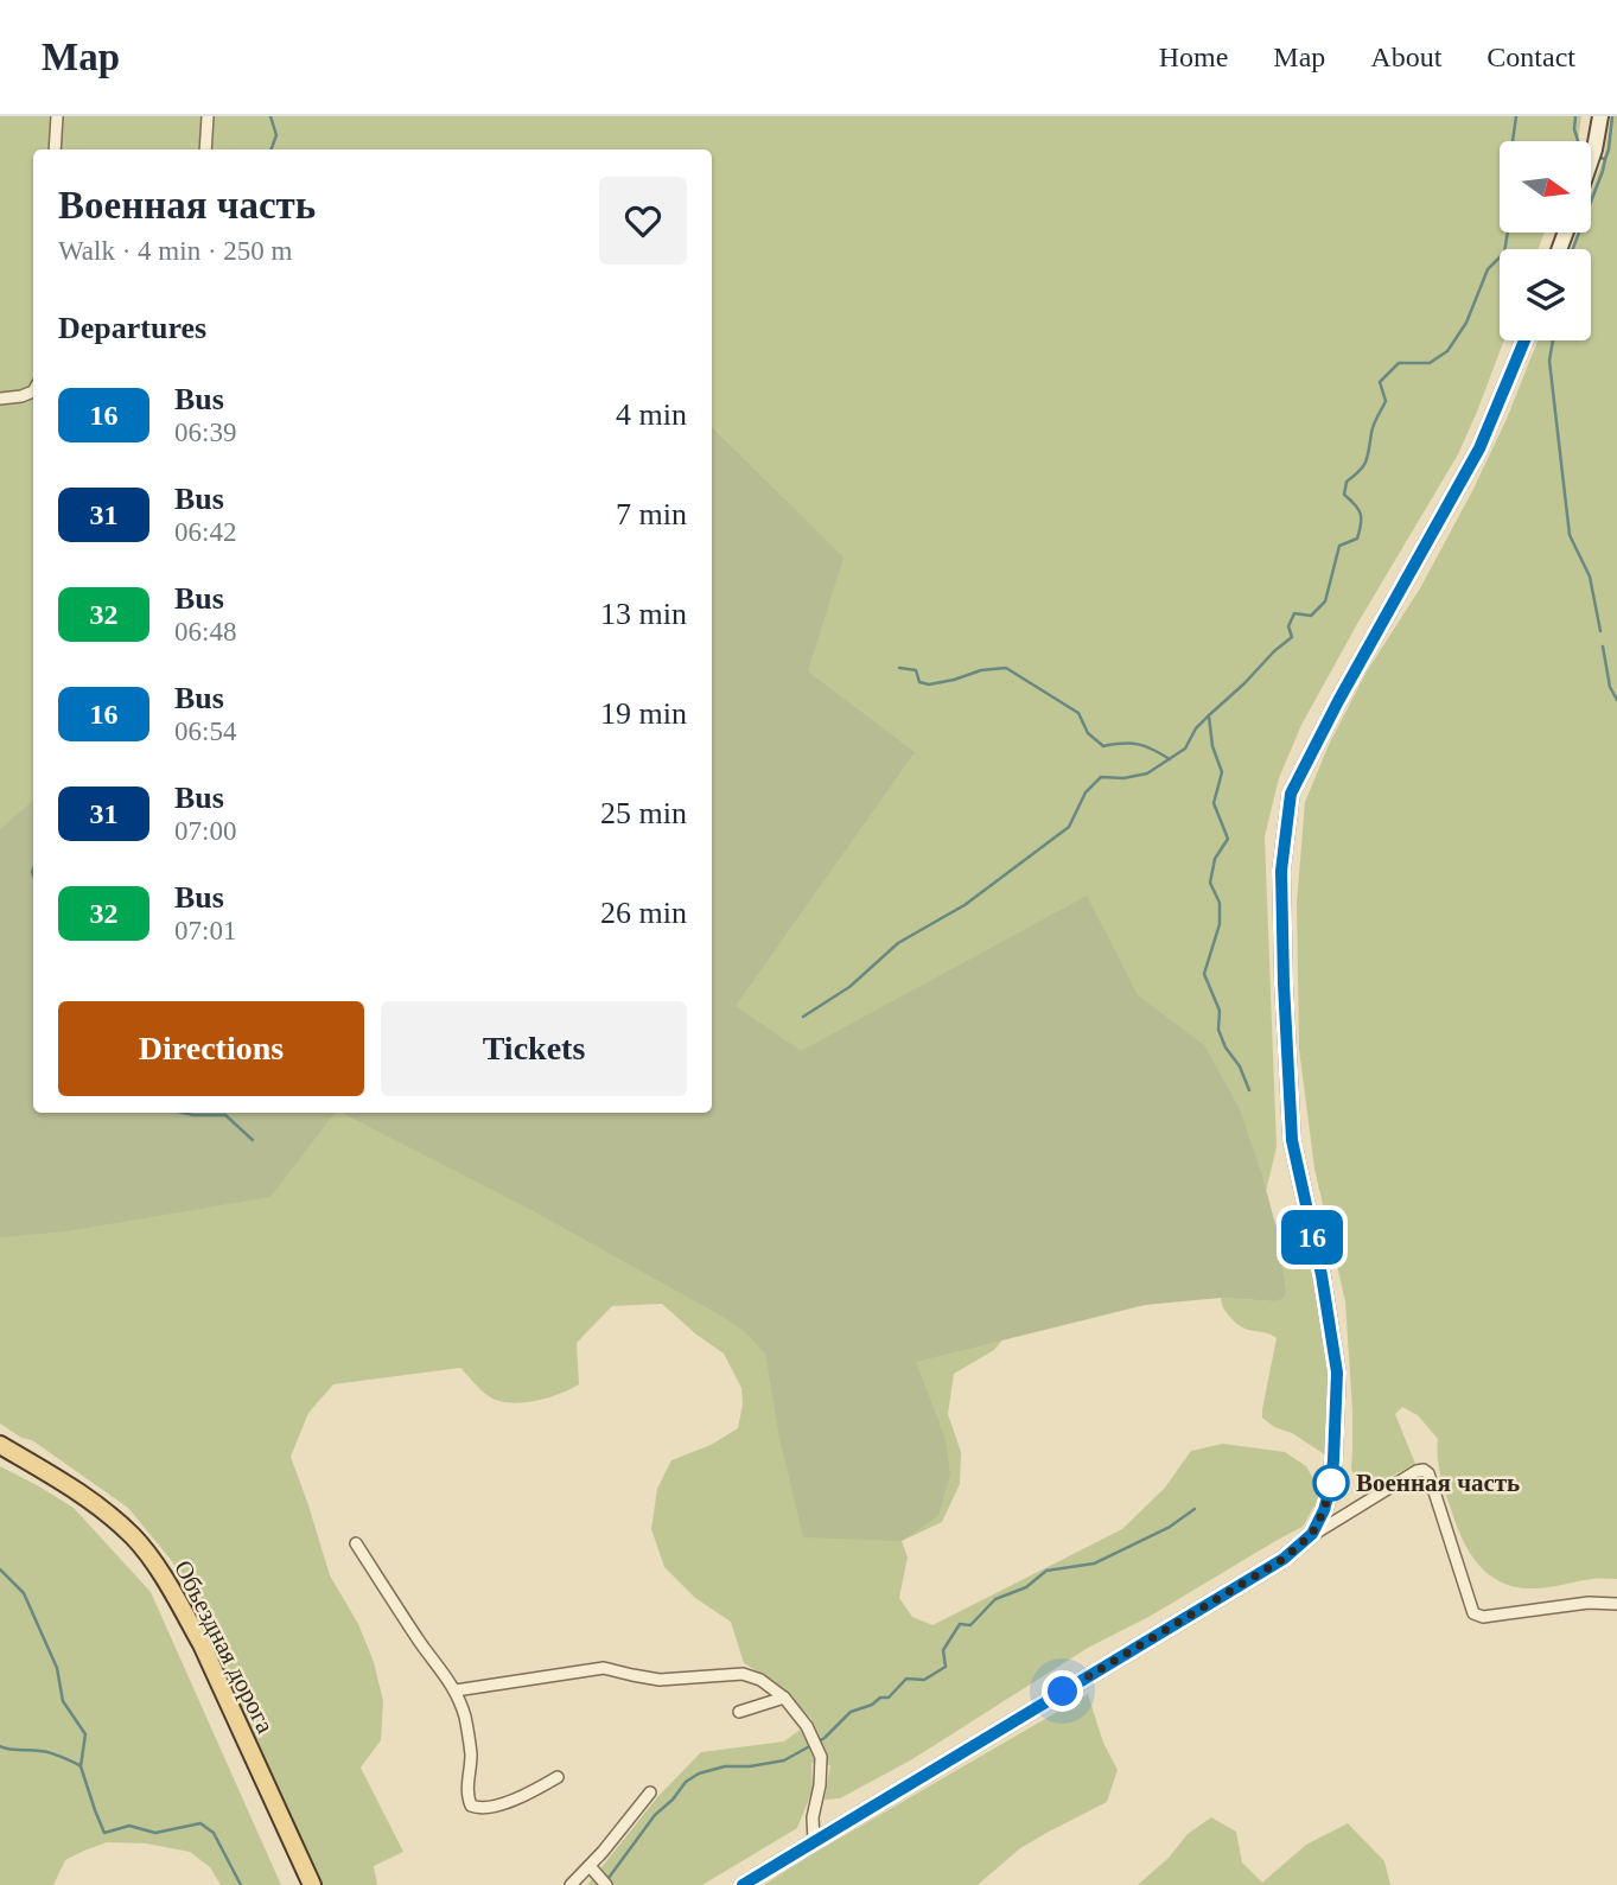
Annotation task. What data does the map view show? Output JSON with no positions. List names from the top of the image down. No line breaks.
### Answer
{"streets":{"main road":["Объездная дорога"]},"places":["Военная часть"],"lines":["bus line 16"],"north":"right","page":{"header":"Map","nav":["Home","Map","About","Contact"],"on_map":"16","heading":[["Военная часть","Walk · 4 min · 250 m"],"Departures"],"list":[{"mark":"16","name":"Bus","note":"06:39","value":"4 min"},{"mark":"31","name":"Bus","note":"06:42","value":"7 min"},{"mark":"32","name":"Bus","note":"06:48","value":"13 min"},{"mark":"16","name":"Bus","note":"06:54","value":"19 min"},{"mark":"31","name":"Bus","note":"07:00","value":"25 min"},{"mark":"32","name":"Bus","note":"07:01","value":"26 min"}],"buttons":["Directions","Tickets"]}}
